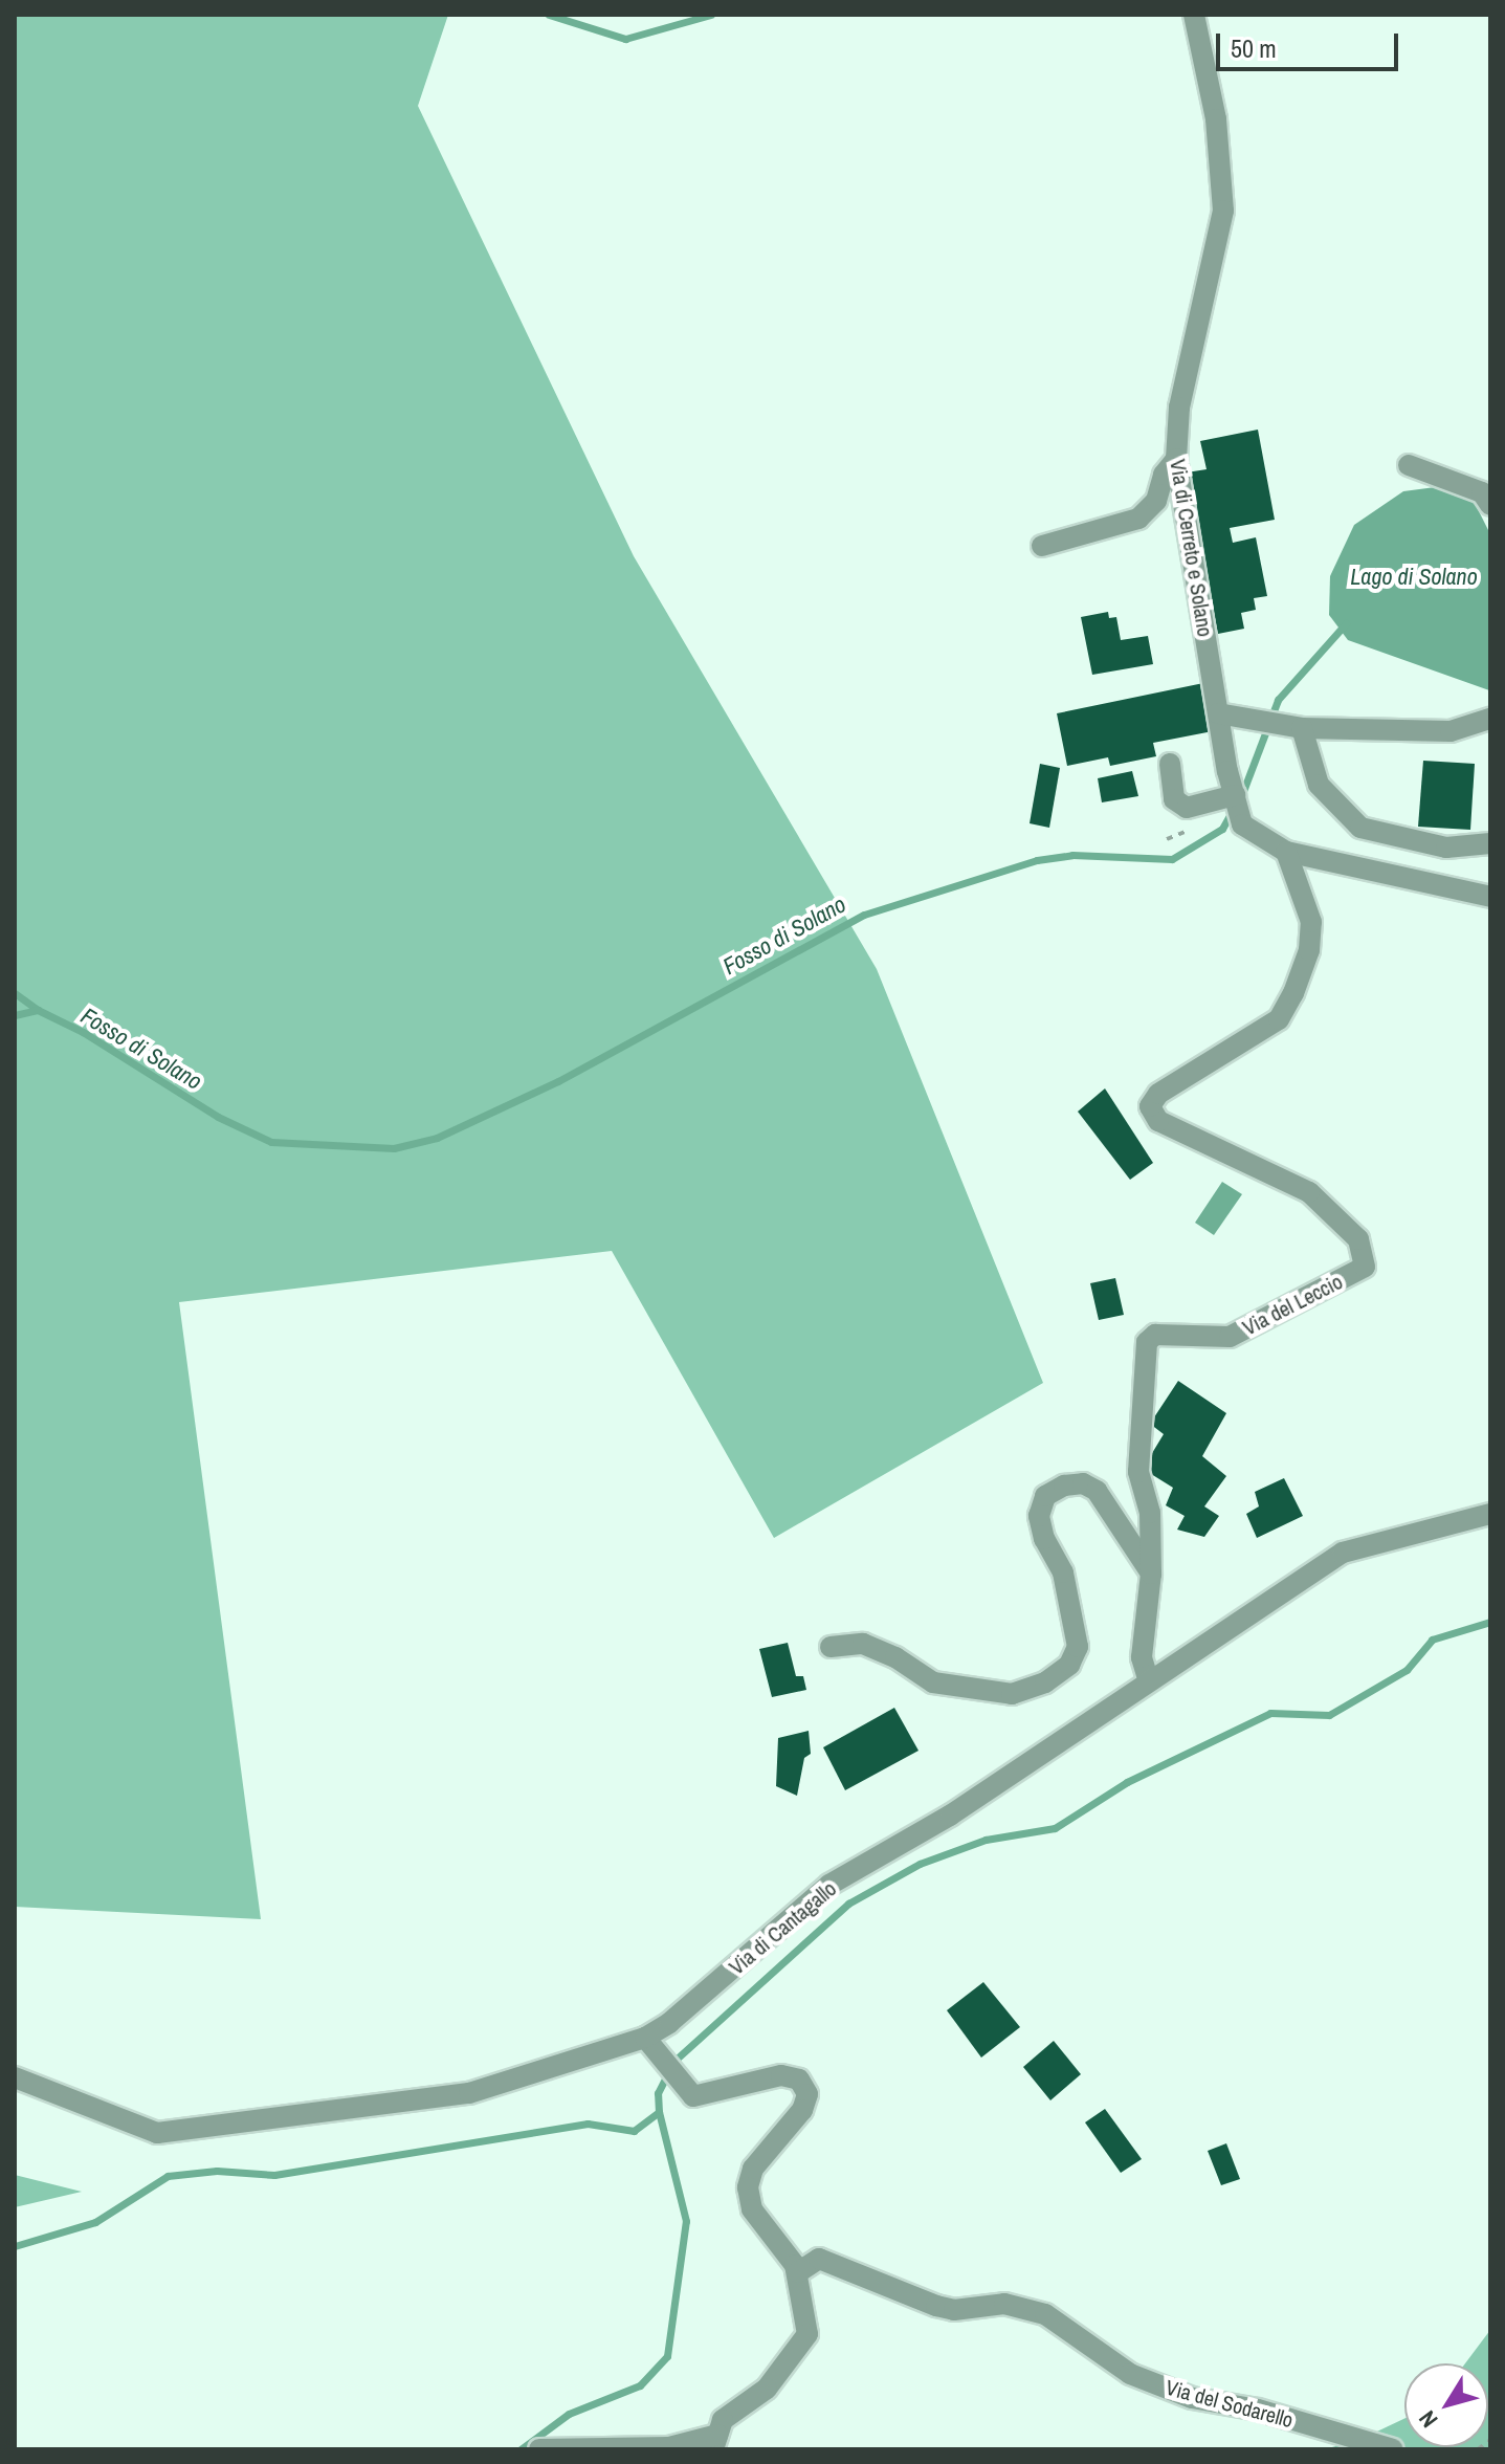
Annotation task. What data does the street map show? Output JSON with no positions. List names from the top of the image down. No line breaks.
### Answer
{"streets":{"street":["Via di Cerreto e Solano","Via del Leccio","Via di Cantagallo","Via del Sodarello"]},"crossings":[["Via di Cerreto e Solano","Via del Leccio"],["Via del Leccio","Via di Cantagallo"]],"water":["Lago di Solano","Fosso di Solano"],"scale_bar":"50 m","north":"bottom left"}
